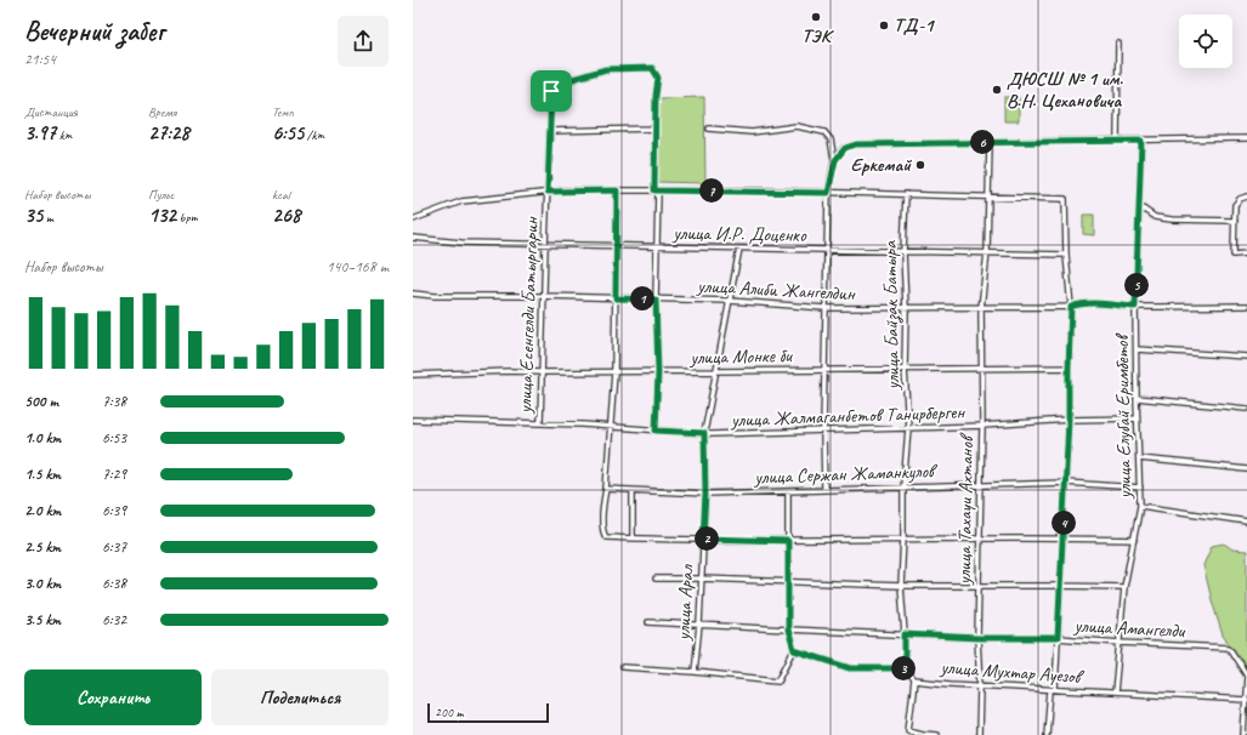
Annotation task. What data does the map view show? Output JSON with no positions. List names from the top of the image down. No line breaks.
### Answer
{"streets":{"street":["улица И.Р. Доценко","улица Алиби Жангелдин","улица Есенгелди Батыргарин","улица Байзак Батыра","улица Монке би","улица Жалмаганбетов Танирберген","улица Елубай Еримбетов","улица Сержан Жаманкулов","улица Тахауи Ахтанов","улица Арал","улица Амангелди","улица Мухтар Ауезов"]},"crossings":[["улица И.Р. Доценко","улица Есенгелди Батыргарин"],["улица И.Р. Доценко","улица Байзак Батыра"],["улица И.Р. Доценко","улица Тахауи Ахтанов"],["улица И.Р. Доценко","улица Арал"],["улица Алиби Жангелдин","улица Есенгелди Батыргарин"],["улица Алиби Жангелдин","улица Байзак Батыра"],["улица Алиби Жангелдин","улица Елубай Еримбетов"],["улица Алиби Жангелдин","улица Тахауи Ахтанов"],["улица Алиби Жангелдин","улица Арал"],["улица Есенгелди Батыргарин","улица Монке би"],["улица Есенгелди Батыргарин","улица Жалмаганбетов Танирберген"],["улица Байзак Батыра","улица Монке би"],["улица Байзак Батыра","улица Жалмаганбетов Танирберген"],["улица Байзак Батыра","улица Сержан Жаманкулов"],["улица Байзак Батыра","улица Амангелди"],["улица Байзак Батыра","улица Мухтар Ауезов"],["улица Монке би","улица Тахауи Ахтанов"],["улица Монке би","улица Арал"],["улица Жалмаганбетов Танирберген","улица Елубай Еримбетов"],["улица Жалмаганбетов Танирберген","улица Тахауи Ахтанов"],["улица Жалмаганбетов Танирберген","улица Арал"],["улица Елубай Еримбетов","улица Сержан Жаманкулов"],["улица Елубай Еримбетов","улица Амангелди"],["улица Елубай Еримбетов","улица Мухтар Ауезов"],["улица Сержан Жаманкулов","улица Тахауи Ахтанов"],["улица Сержан Жаманкулов","улица Арал"],["улица Тахауи Ахтанов","улица Амангелди"],["улица Тахауи Ахтанов","улица Мухтар Ауезов"],["улица Арал","улица Амангелди"]],"places":["ТЭК","ТД-1","ДЮСШ № 1 им. В.Н. Цехановича","Еркемай"],"scale_bar":"200 m","page":{"heading":["Вечерний забег","21:54"],"stats":[["Дистанция","3.97 km"],["Время","27:28"],["Темп","6:55 /km"],["Набор высоты","35 m"],["Пульс","132 bpm"],["kcal","268"]],"pins":["6","7","5","1","4","2","3"],"chart":["Набор высоты","140–168 m"],"list":[{"name":"500 m","note":"7:38"},{"name":"1.0 km","note":"6:53"},{"name":"1.5 km","note":"7:29"},{"name":"2.0 km","note":"6:39"},{"name":"2.5 km","note":"6:37"},{"name":"3.0 km","note":"6:38"},{"name":"3.5 km","note":"6:32"}],"buttons":["Сохранить","Поделиться"],"scale":"200 m"}}
